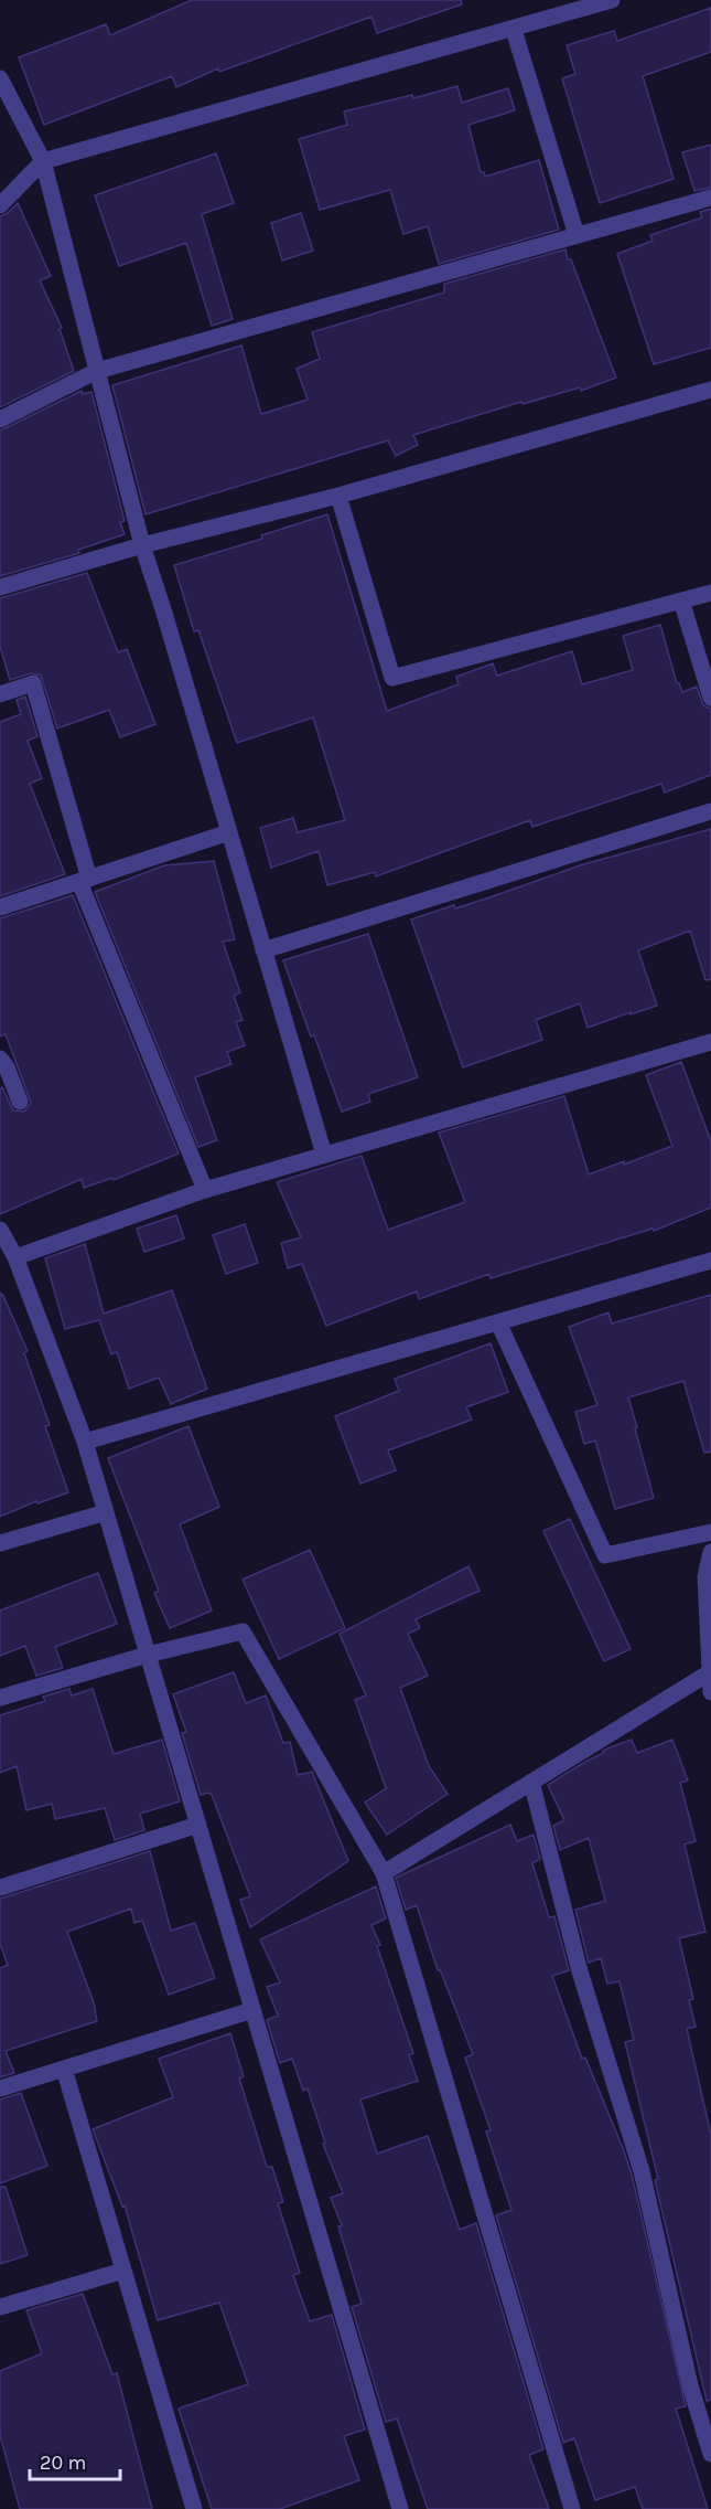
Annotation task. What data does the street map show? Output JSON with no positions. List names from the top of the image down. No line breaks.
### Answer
{"scale_bar":"20 m"}
